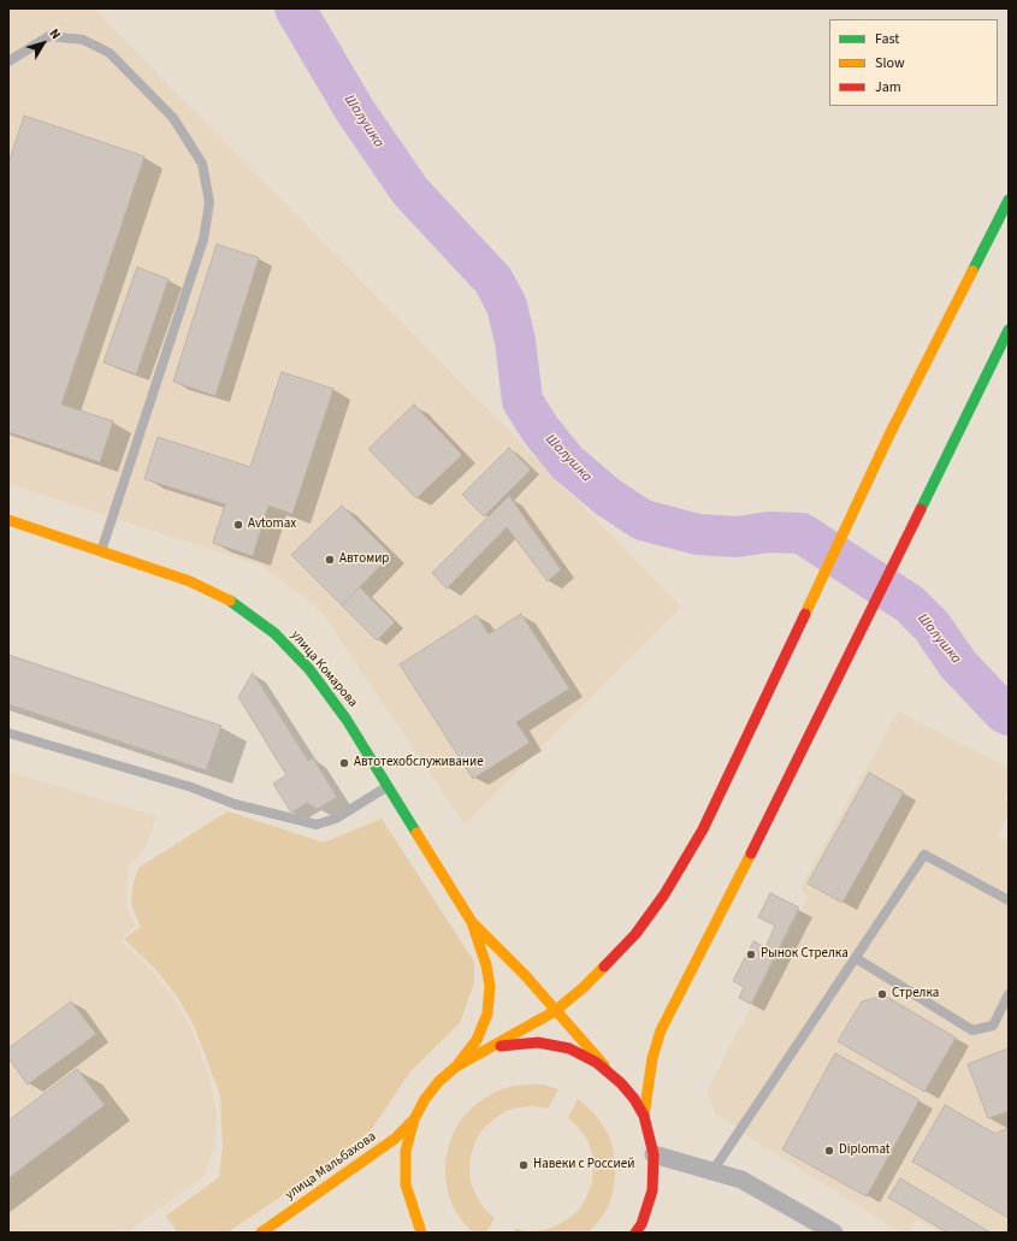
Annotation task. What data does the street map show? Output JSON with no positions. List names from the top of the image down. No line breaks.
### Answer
{"streets":{"main road":["улица Комарова","улица Мальбахова"]},"water":["Шалушка"],"places":["Avtomax","Автомир","Автотехобслуживание","Рынок Стрелка","Стрелка","Diplomat","Навеки с Россией"],"legend":["Fast","Slow","Jam"],"north":"top right"}
